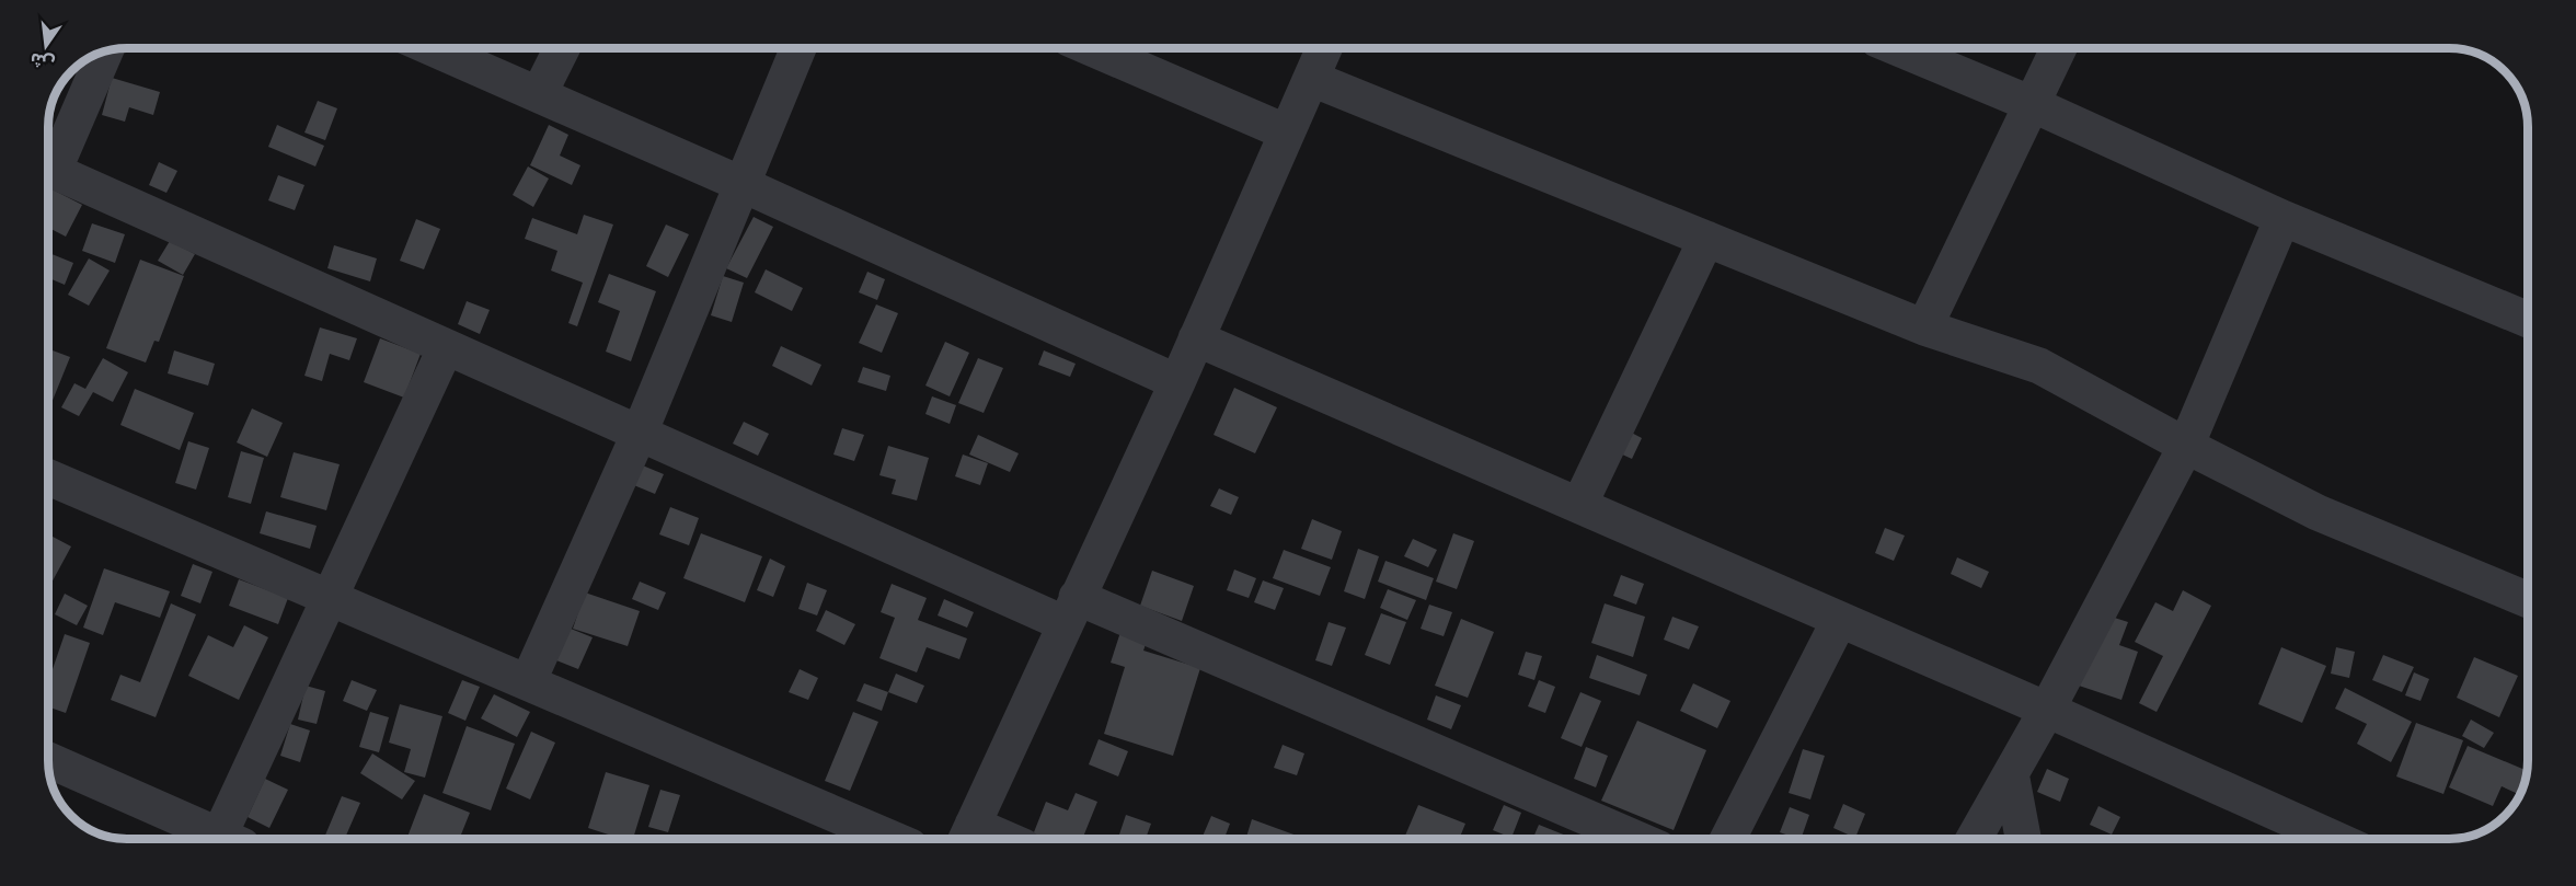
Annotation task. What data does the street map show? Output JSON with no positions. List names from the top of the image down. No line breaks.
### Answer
{"north":"bottom"}
